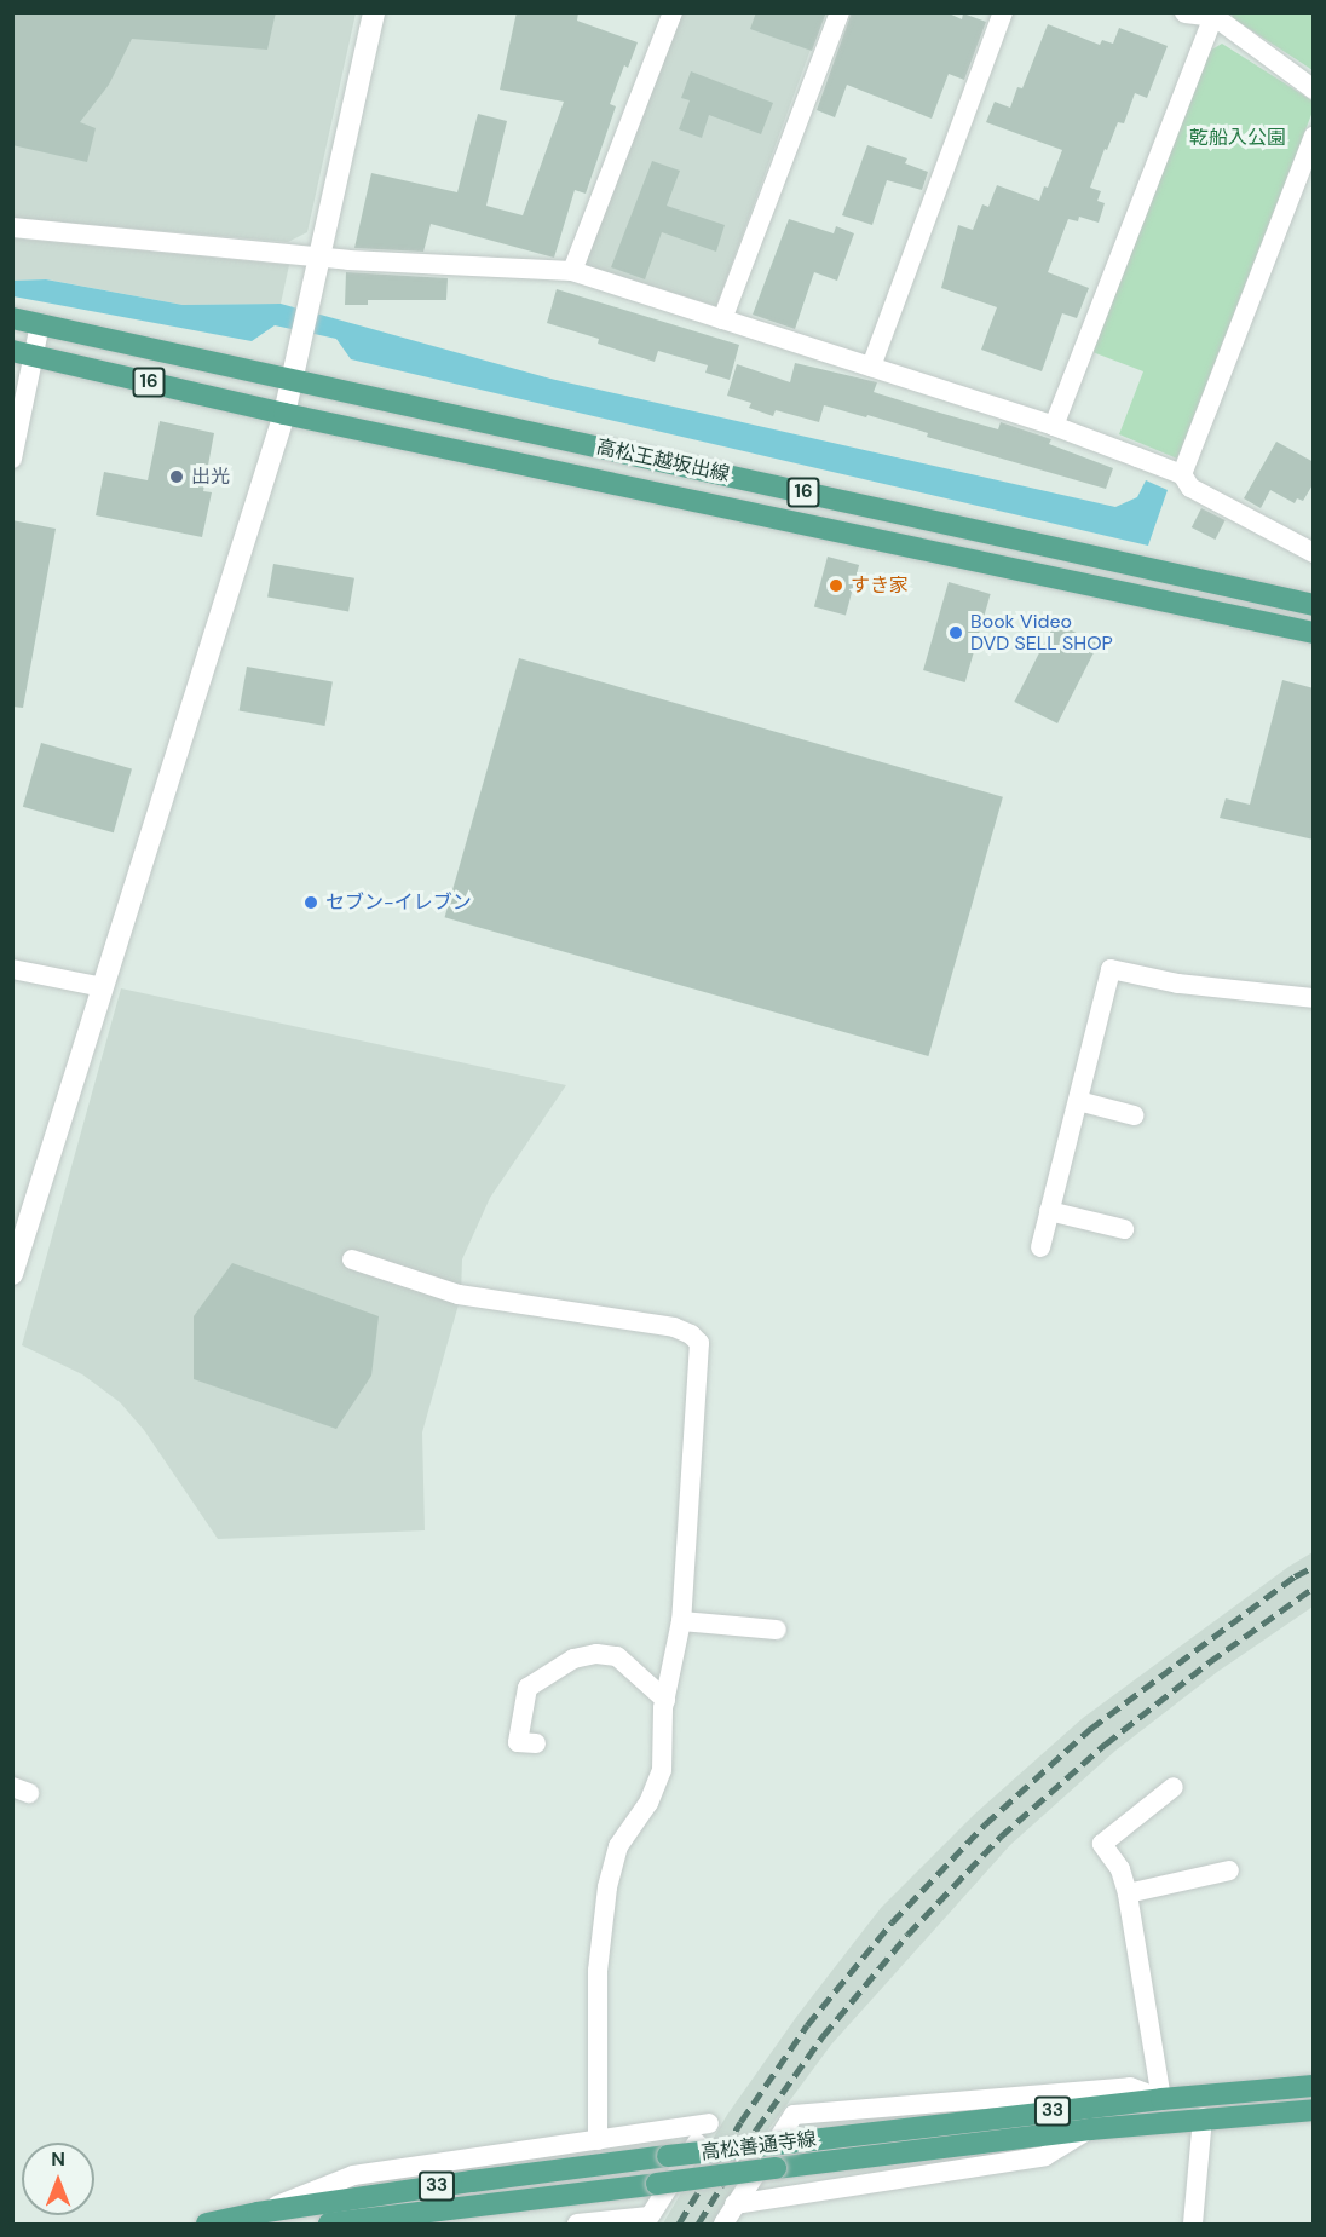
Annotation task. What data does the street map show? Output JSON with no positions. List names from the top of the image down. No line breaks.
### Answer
{"streets":{"main road":["16","高松王越坂出線","33","高松善通寺線"]},"parks":["乾船入公園"],"places":["出光","すき家","Book Video DVD SELL SHOP","セブン-イレブン"],"north":"top"}
